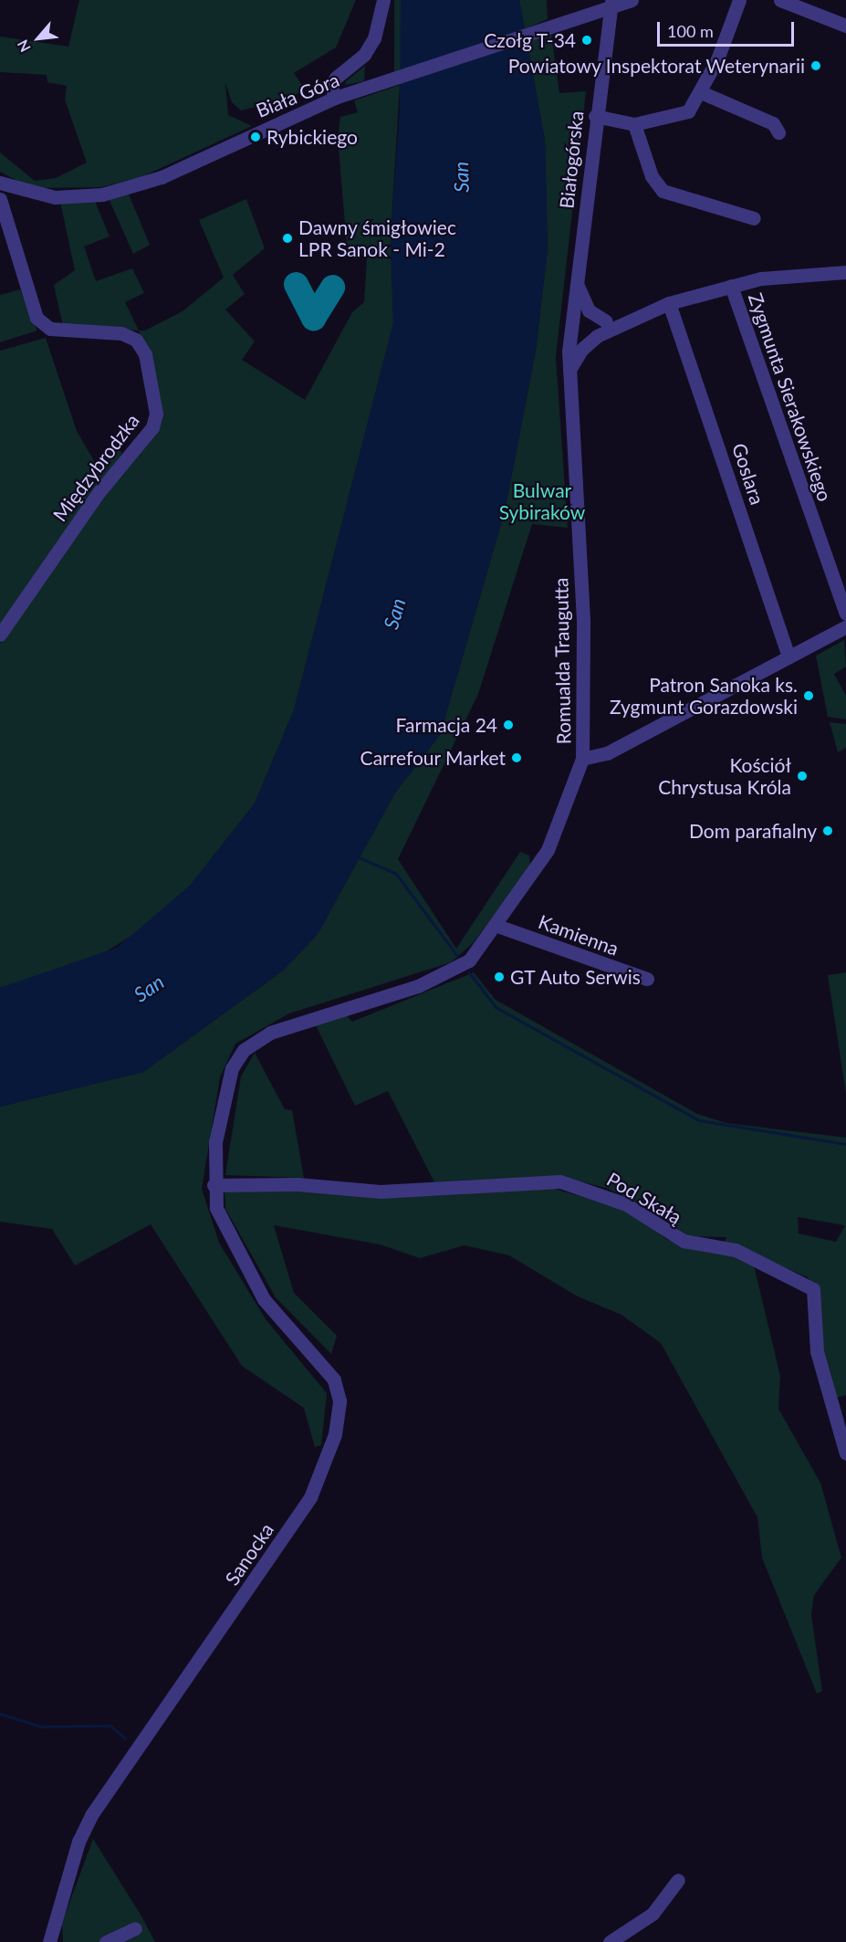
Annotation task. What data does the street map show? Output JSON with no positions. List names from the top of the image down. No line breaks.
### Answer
{"streets":{"street":["Biała Góra","Białogórska","Zygmunta Sierakowskiego","Międzybrodzka","Goslara","Romualda Traugutta","Kamienna","Pod Skałą","Sanocka"]},"crossings":[["Biała Góra","Białogórska"],["Białogórska","Romualda Traugutta"],["Romualda Traugutta","Kamienna"],["Romualda Traugutta","Pod Skałą"],["Romualda Traugutta","Sanocka"],["Pod Skałą","Sanocka"]],"water":["San"],"parks":["Bulwar Sybiraków"],"places":["Czołg T-34","Powiatowy Inspektorat Weterynarii","Rybickiego","Dawny śmigłowiec LPR Sanok - Mi-2","Patron Sanoka ks. Zygmunt Gorazdowski","Farmacja 24","Carrefour Market","Kościół Chrystusa Króla","Dom parafialny","GT Auto Serwis"],"scale_bar":"100 m","north":"bottom left"}
